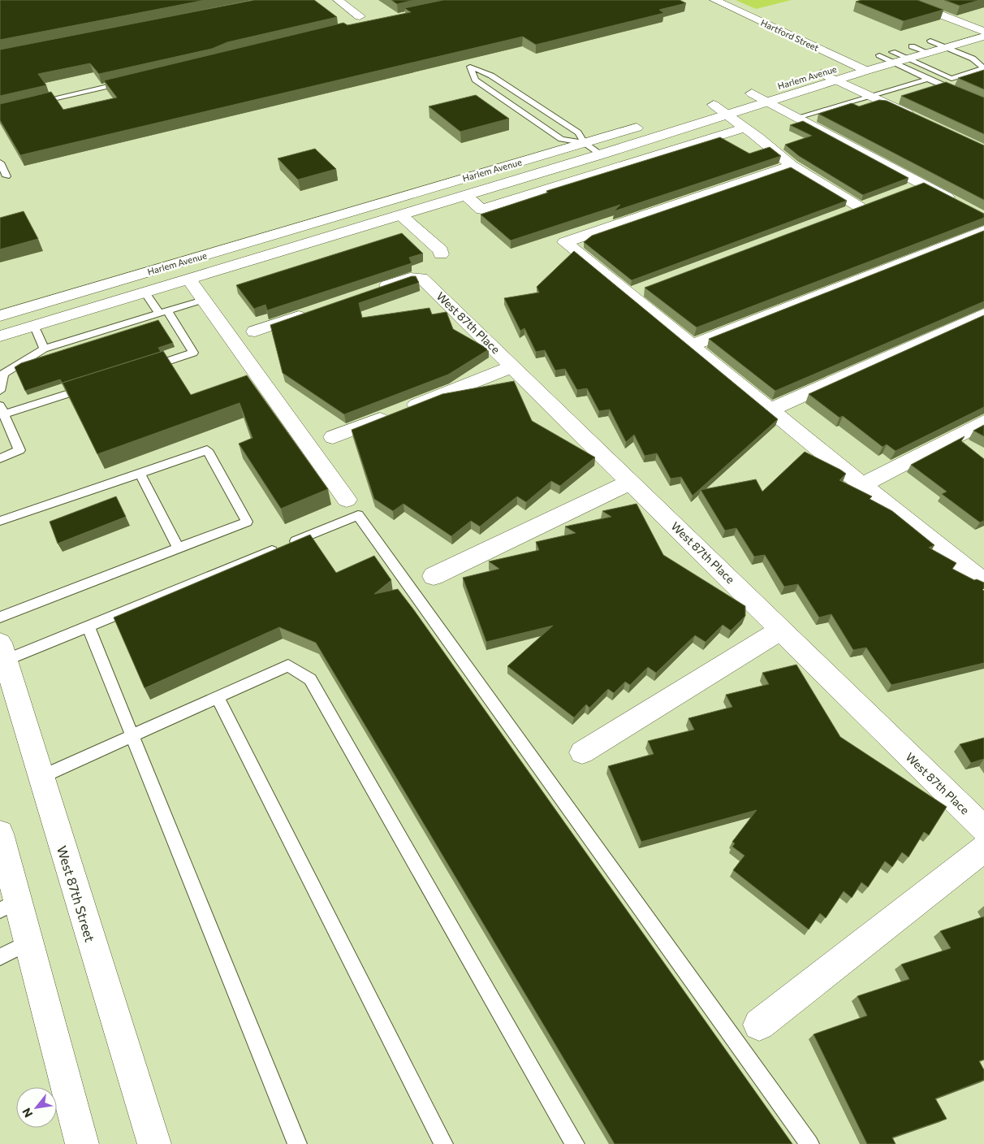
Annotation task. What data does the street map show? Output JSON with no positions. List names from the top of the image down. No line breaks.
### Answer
{"streets":{"street":["Hartford Street","Harlem Avenue","West 87th Place","West 87th Street"]},"crossings":[["Hartford Street","Harlem Avenue"]],"north":"bottom left"}
